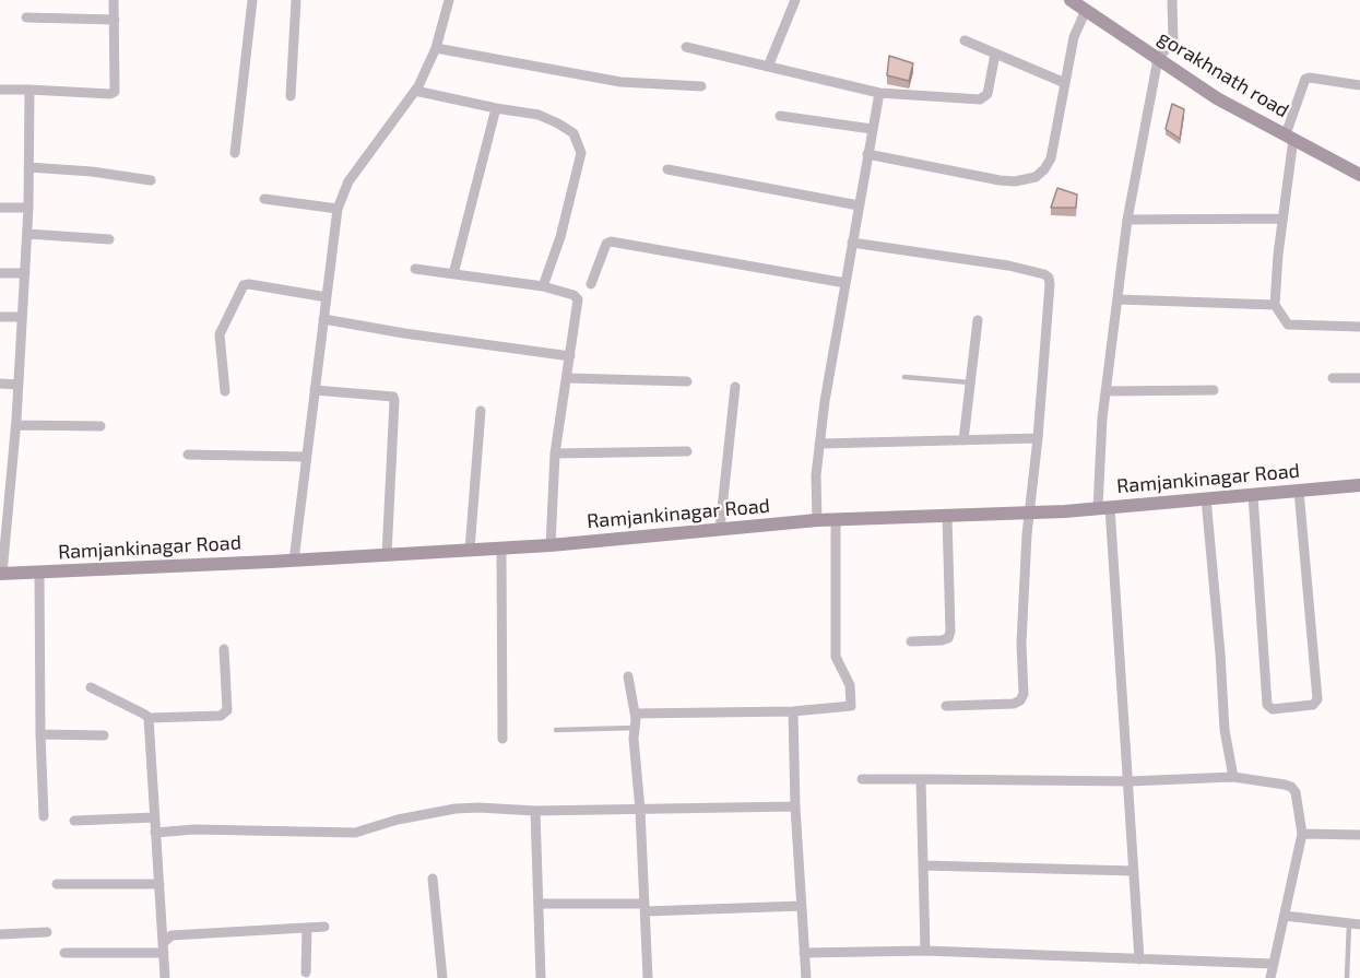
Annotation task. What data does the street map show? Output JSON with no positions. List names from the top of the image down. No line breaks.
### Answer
{"streets":{"street":["gorakhnath road","Ramjankinagar Road"]}}
